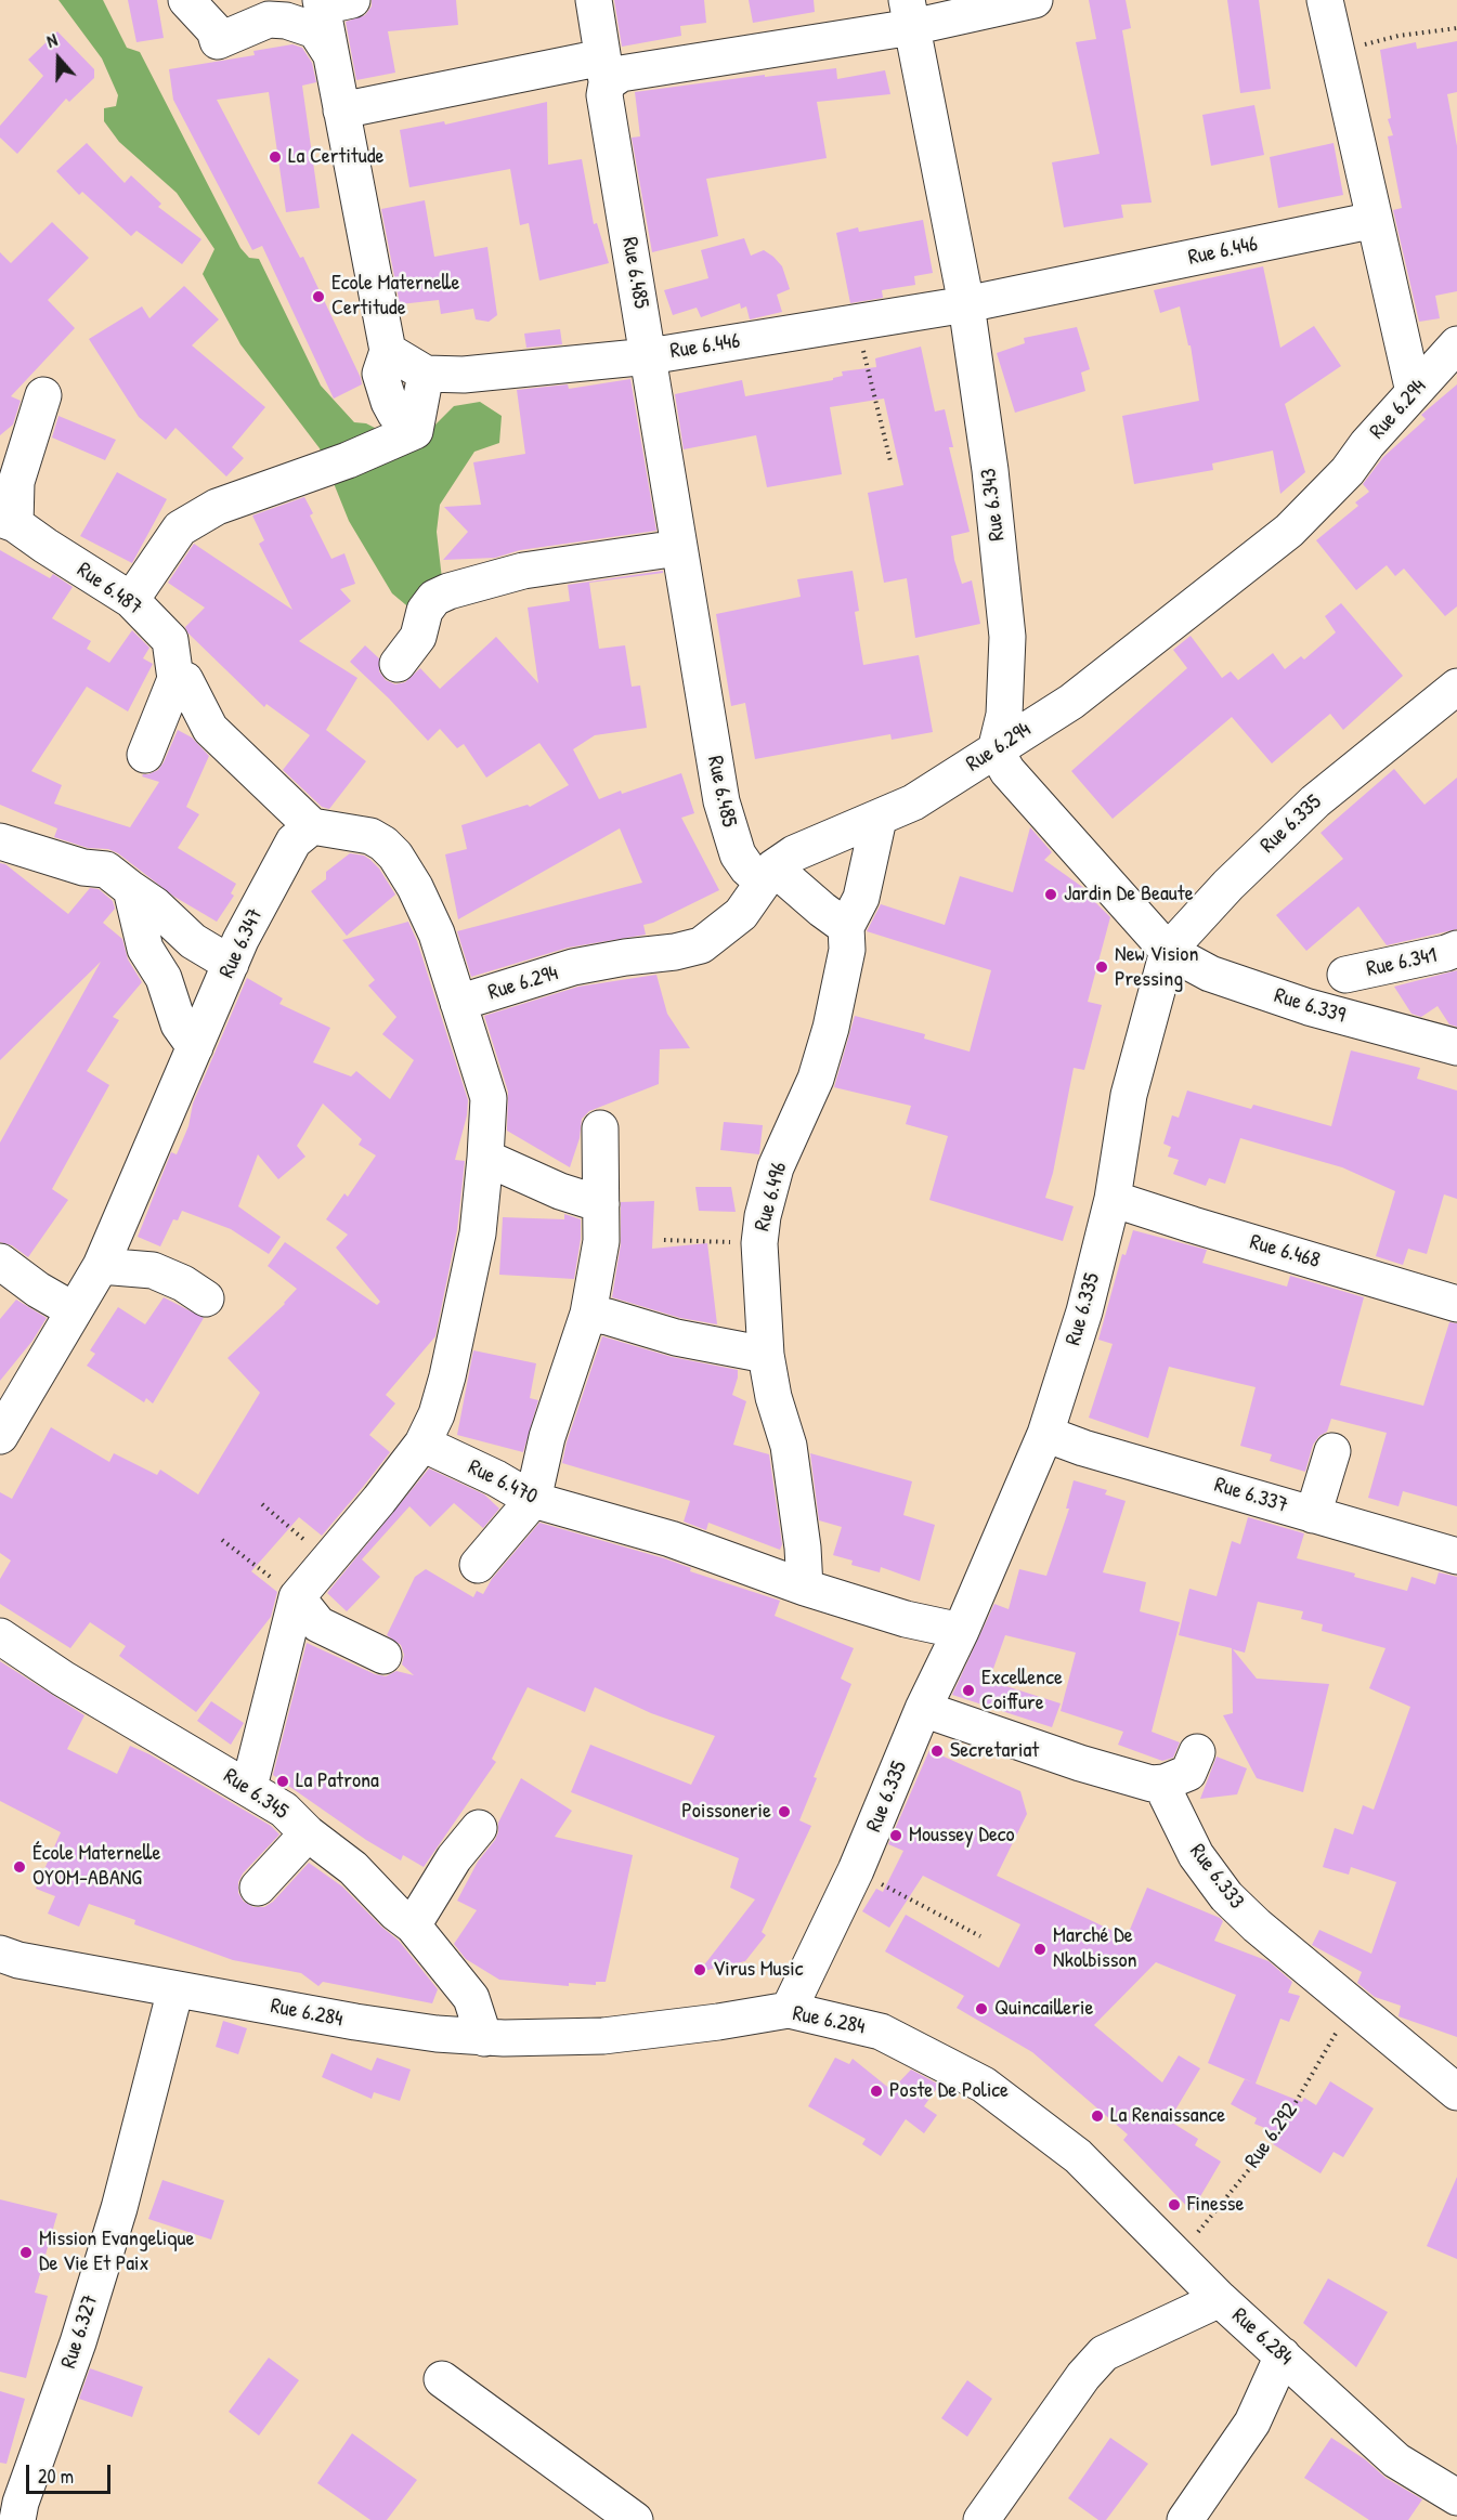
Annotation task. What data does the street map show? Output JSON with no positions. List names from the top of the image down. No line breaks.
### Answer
{"streets":{"street":["Rue 6.446","Rue 6.485","Rue 6.294","Rue 6.343","Rue 6.487","Rue 6.335","Rue 6.347","Rue 6.341","Rue 6.339","Rue 6.496","Rue 6.468","Rue 6.470","Rue 6.337","Rue 6.345","Rue 6.333","Rue 6.284","Rue 6.327"],"path":["Rue 6.292"]},"crossings":[["Rue 6.446","Rue 6.485"],["Rue 6.446","Rue 6.343"],["Rue 6.485","Rue 6.294"],["Rue 6.485","Rue 6.496"],["Rue 6.294","Rue 6.343"],["Rue 6.294","Rue 6.496"],["Rue 6.487","Rue 6.347"],["Rue 6.335","Rue 6.339"],["Rue 6.335","Rue 6.468"],["Rue 6.335","Rue 6.470"],["Rue 6.335","Rue 6.337"],["Rue 6.335","Rue 6.284"],["Rue 6.496","Rue 6.470"],["Rue 6.345","Rue 6.284"],["Rue 6.333","Rue 6.292"],["Rue 6.284","Rue 6.292"],["Rue 6.284","Rue 6.327"]],"places":["La Certitude","Ecole Maternelle Certitude","Jardin De Beaute","New Vision Pressing","Excellence Coiffure","Secretariat","La Patrona","Poissonerie","Moussey Deco","École Maternelle OYOM-ABANG","Marché De Nkolbisson","Virus Music","Quincaillerie","Poste De Police","La Renaissance","Finesse","Mission Evangelique De Vie Et Paix"],"scale_bar":"20 m","north":"top"}
